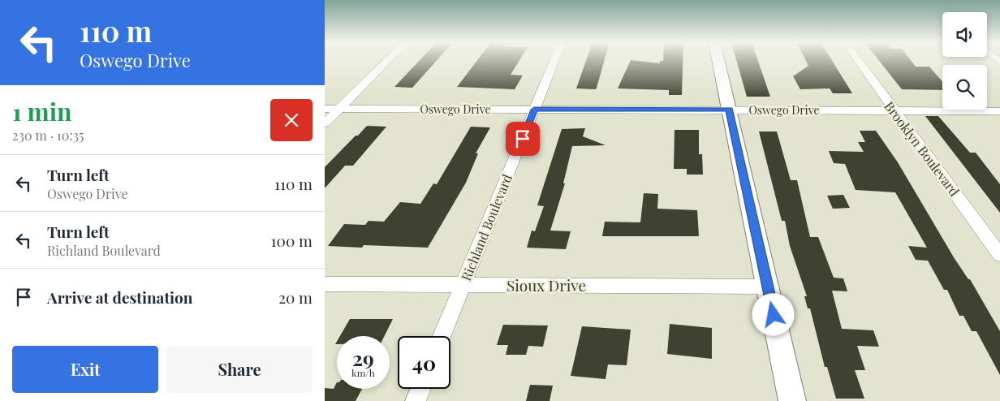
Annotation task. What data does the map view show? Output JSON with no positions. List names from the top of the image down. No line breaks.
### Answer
{"streets":{"street":["Oswego Drive","Brooklyn Boulevard","Richland Boulevard","Sioux Drive"]},"crossings":[["Oswego Drive","Brooklyn Boulevard"],["Oswego Drive","Richland Boulevard"],["Richland Boulevard","Sioux Drive"]],"page":{"turn":["110 m","Oswego Drive"],"heading":["1 min","230 m · 10:35"],"list":[{"name":"Turn left","note":"Oswego Drive","value":"110 m"},{"name":"Turn left","note":"Richland Boulevard","value":"100 m"},{"name":"Arrive at destination","value":"20 m"}],"speed":"29 km/h","limit":"40","buttons":["Exit","Share"]}}
